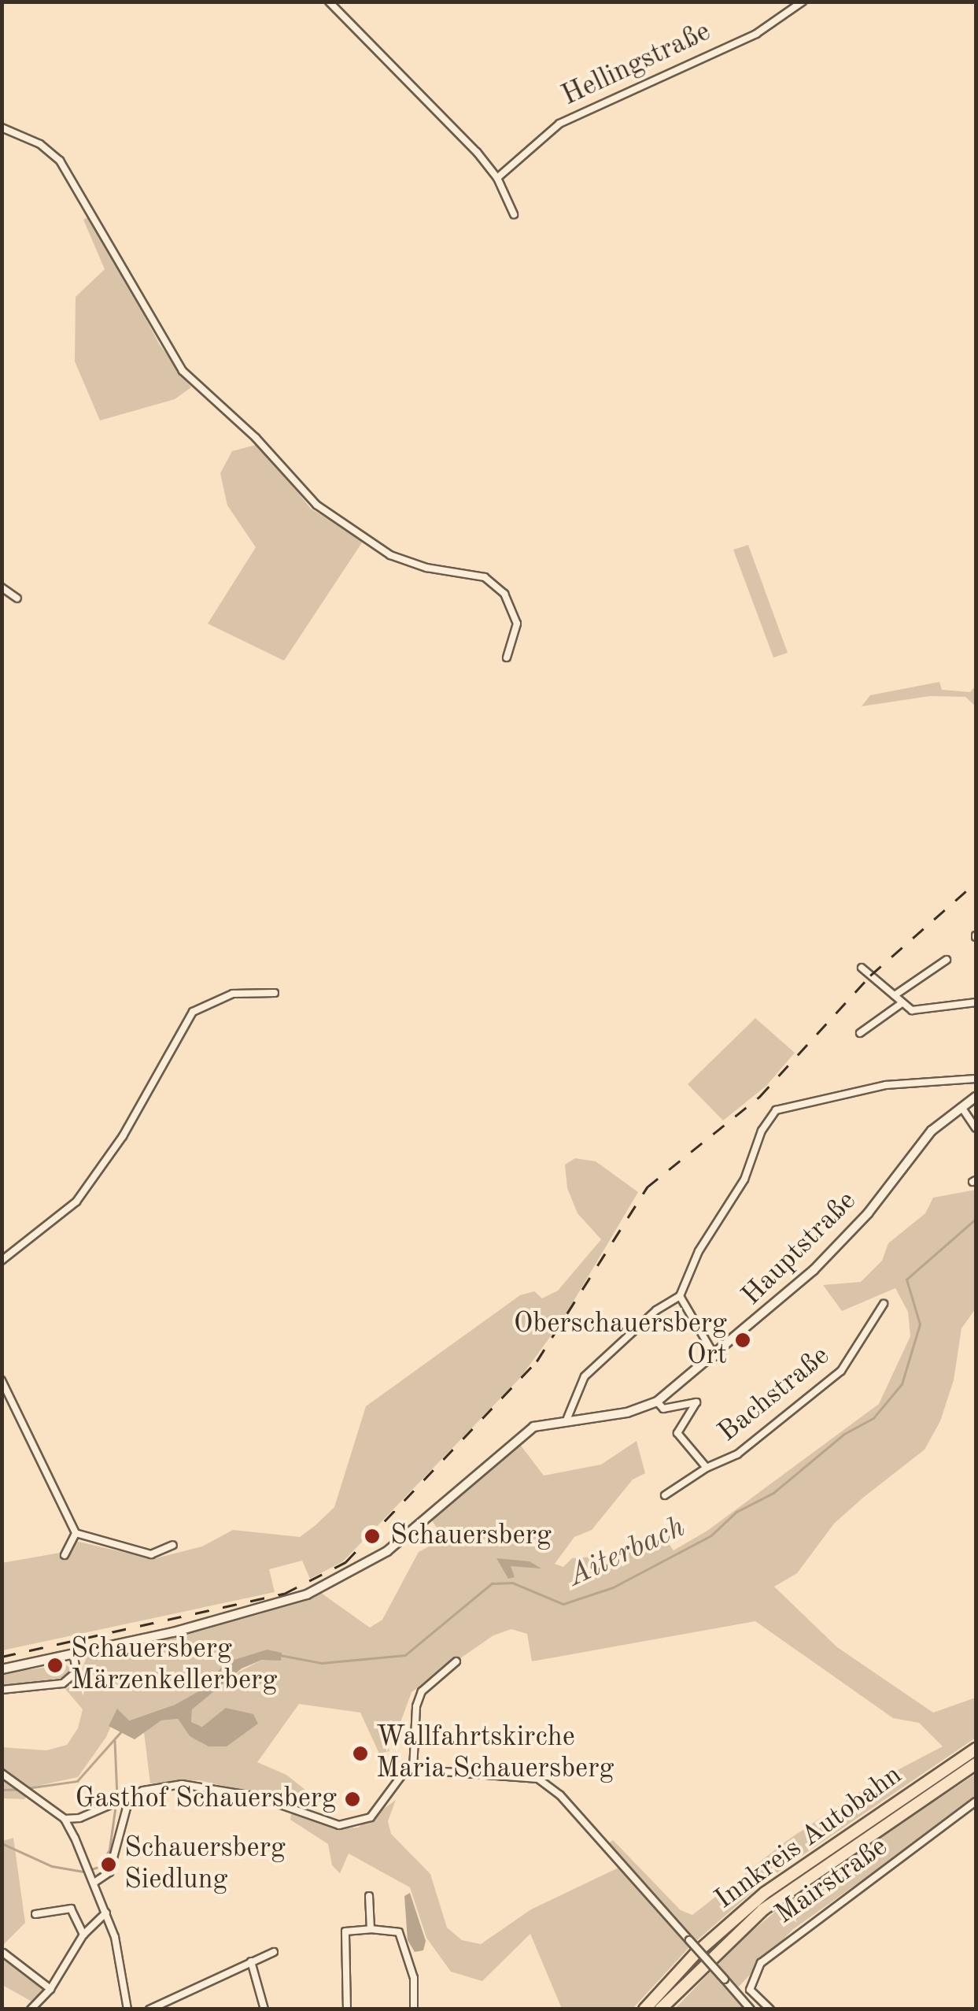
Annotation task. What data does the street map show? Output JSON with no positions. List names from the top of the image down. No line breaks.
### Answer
{"streets":{"highway":["Innkreis Autobahn"],"main road":["Hauptstraße"],"street":["Hellingstraße","Bachstraße","Mairstraße"]},"crossings":[["Hauptstraße","Bachstraße"]],"water":["Aiterbach"],"places":["Oberschauersberg Ort","Schauersberg","Schauersberg Märzenkellerberg","Wallfahrtskirche Maria Schauersberg","Gasthof Schauersberg","Schauersberg Siedlung"]}
